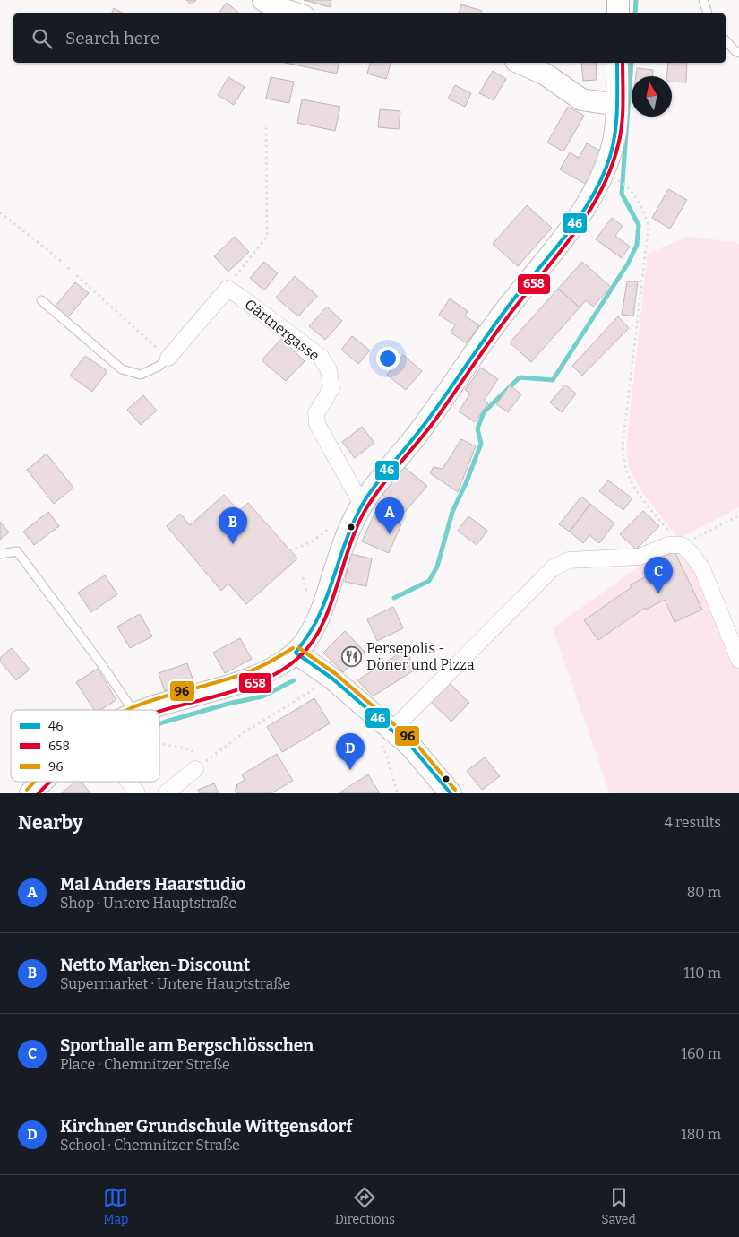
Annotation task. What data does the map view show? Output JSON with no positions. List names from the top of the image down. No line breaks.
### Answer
{"streets":{"street":["Gärtnergasse"]},"places":{"restaurant":["Persepolis - Döner und Pizza"]},"lines":["transit line 46","transit line 658","transit line 96"],"legend":["46","658","96"],"north":"top","page":{"search":"Search here","pins":["A","B","C","D"],"heading":["Nearby","4 results"],"list":[{"mark":"A","name":"Mal Anders Haarstudio","note":"Shop · Untere Hauptstraße","value":"80 m"},{"mark":"B","name":"Netto Marken-Discount","note":"Supermarket · Untere Hauptstraße","value":"110 m"},{"mark":"C","name":"Sporthalle am Bergschlösschen","note":"Place · Chemnitzer Straße","value":"160 m"},{"mark":"D","name":"Kirchner Grundschule Wittgensdorf","note":"School · Chemnitzer Straße","value":"180 m"}],"nav":["Map","Directions","Saved"]}}
